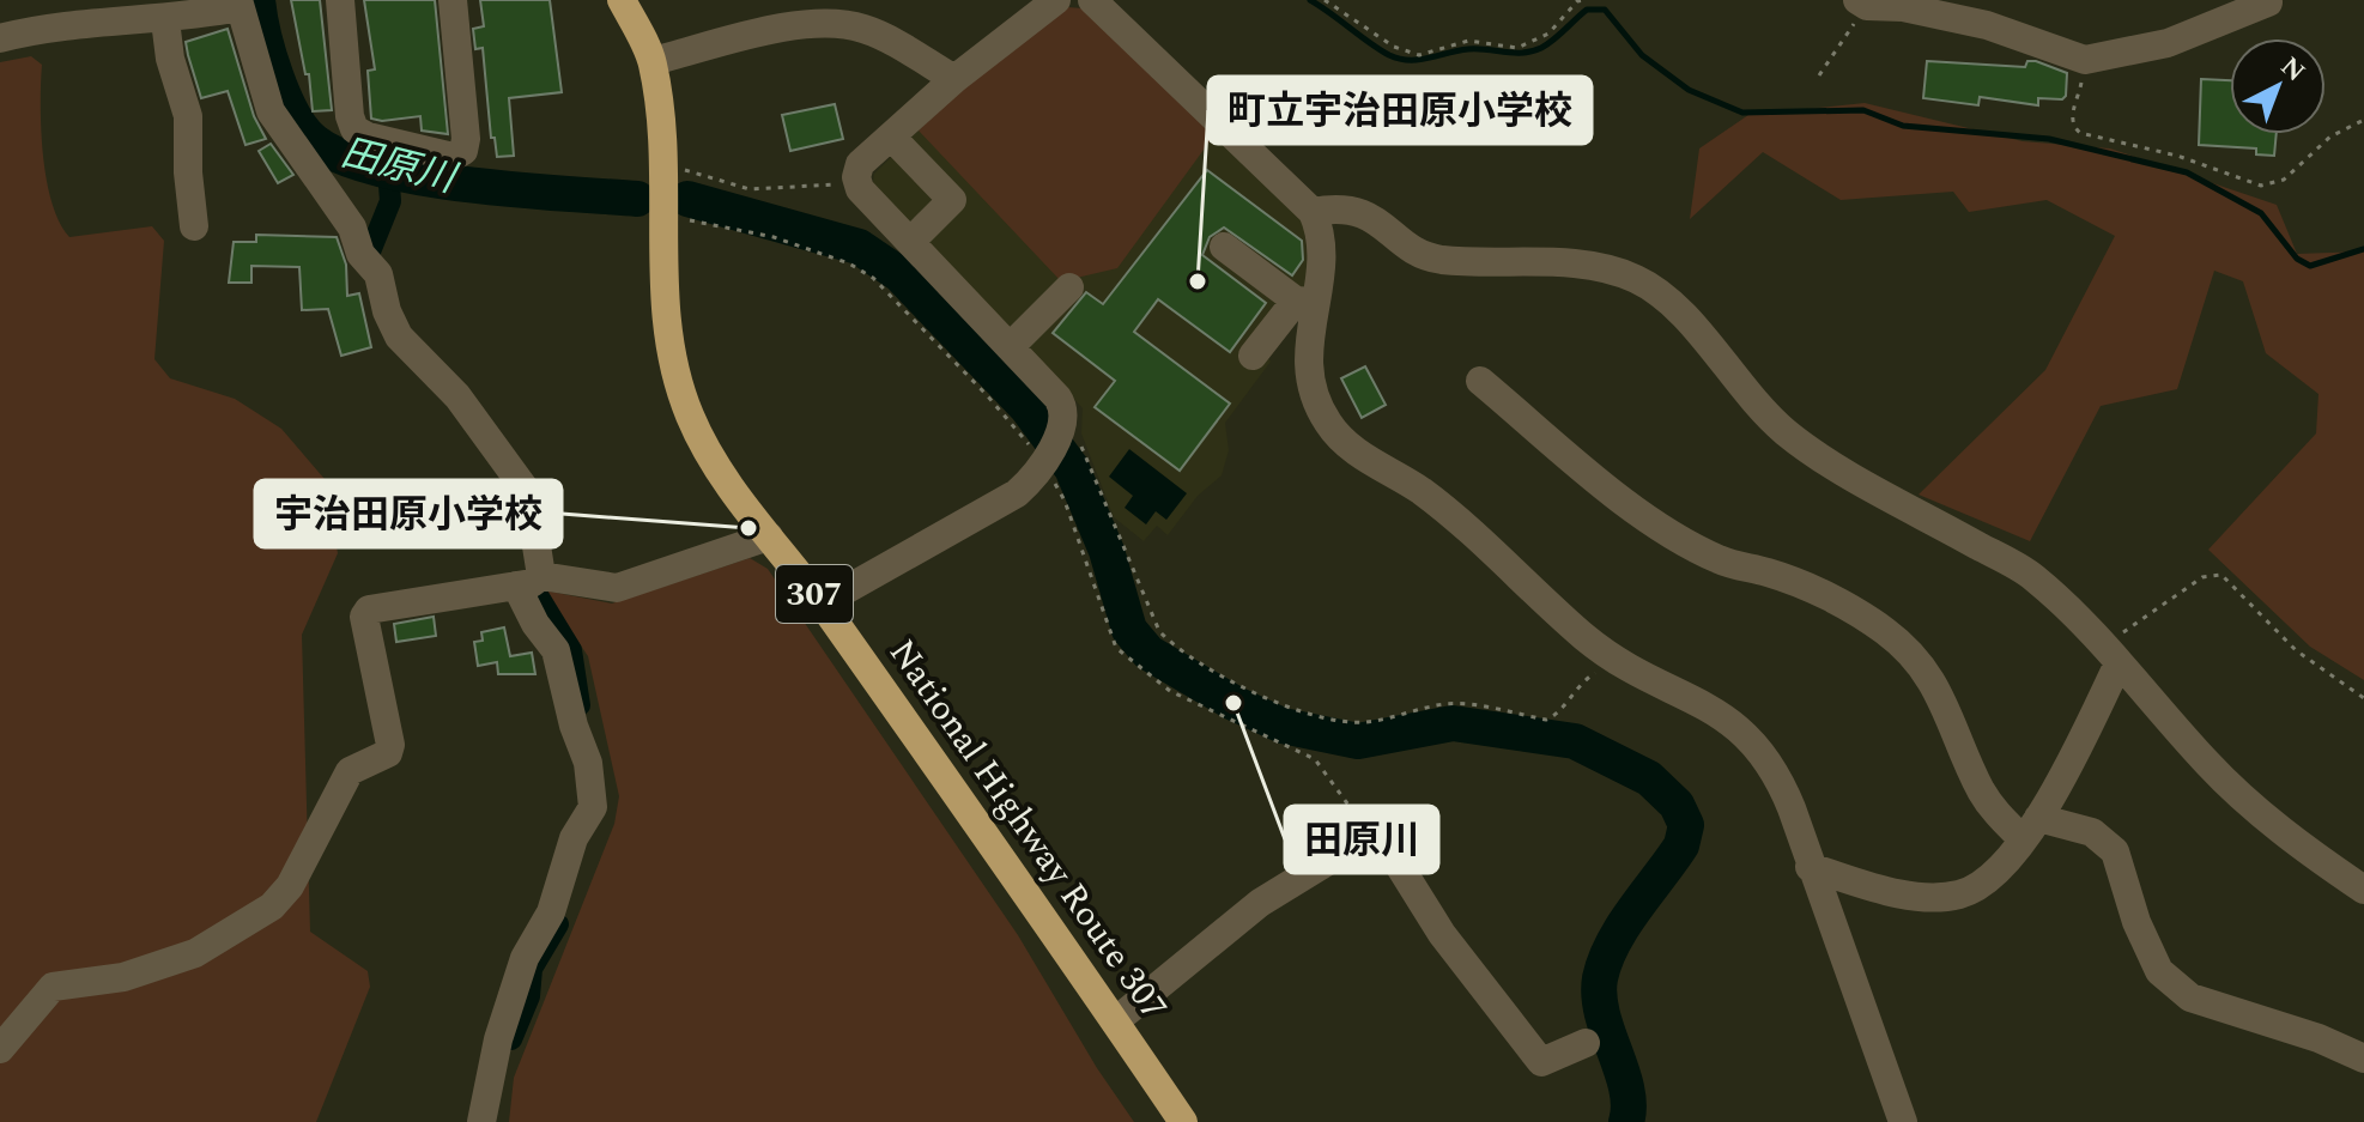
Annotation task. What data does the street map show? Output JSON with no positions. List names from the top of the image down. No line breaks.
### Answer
{"streets":{"highway":["307","National Highway Route 307"]},"water":["田原川"],"places":["町立宇治田原小学校","宇治田原小学校","田原川"],"north":"top right"}
